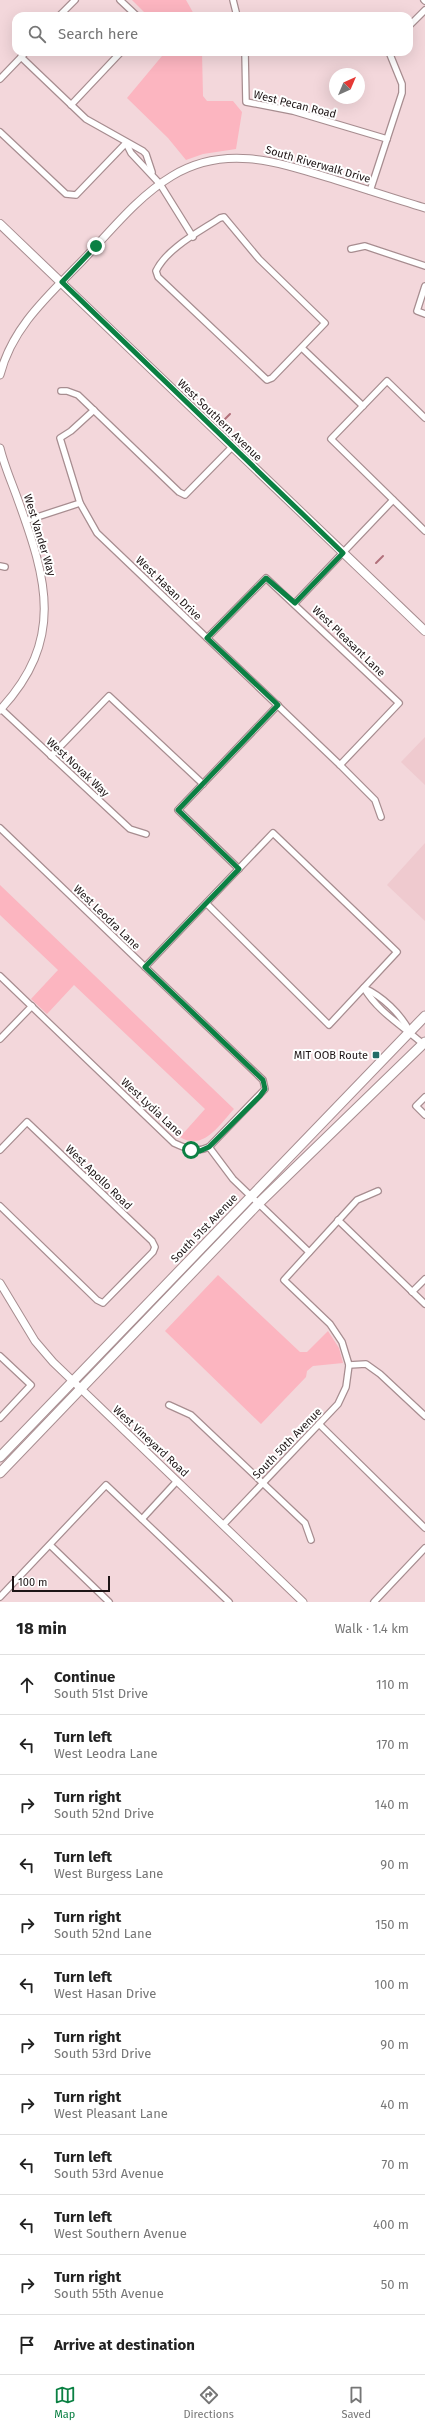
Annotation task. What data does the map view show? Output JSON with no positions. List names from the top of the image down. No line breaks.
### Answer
{"streets":{"main road":["West Southern Avenue","South 51st Avenue"],"street":["West Pecan Road","South Riverwalk Drive","West Vander Way","West Hasan Drive","West Pleasant Lane","West Novak Way","West Leodra Lane","West Lydia Lane","West Apollo Road","West Vineyard Road","South 50th Avenue"]},"crossings":[["South Riverwalk Drive","West Southern Avenue"],["West Vander Way","West Novak Way"],["West Hasan Drive","West Pleasant Lane"],["West Leodra Lane","West Lydia Lane"],["South 51st Avenue","West Vineyard Road"],["West Vineyard Road","South 50th Avenue"]],"places":{"transit":["MIT OOB Route"]},"scale_bar":"100 m","north":"top right","page":{"search":"Search here","scale":"100 m","heading":["18 min","Walk · 1.4 km"],"list":[["Continue","South 51st Drive","110 m"],["Turn left","West Leodra Lane","170 m"],["Turn right","South 52nd Drive","140 m"],["Turn left","West Burgess Lane","90 m"],["Turn right","South 52nd Lane","150 m"],["Turn left","West Hasan Drive","100 m"],["Turn right","South 53rd Drive","90 m"],["Turn right","West Pleasant Lane","40 m"],["Turn left","South 53rd Avenue","70 m"],["Turn left","West Southern Avenue","400 m"],["Turn right","South 55th Avenue","50 m"],"Arrive at destination"],"nav":["Map","Directions","Saved"]}}
